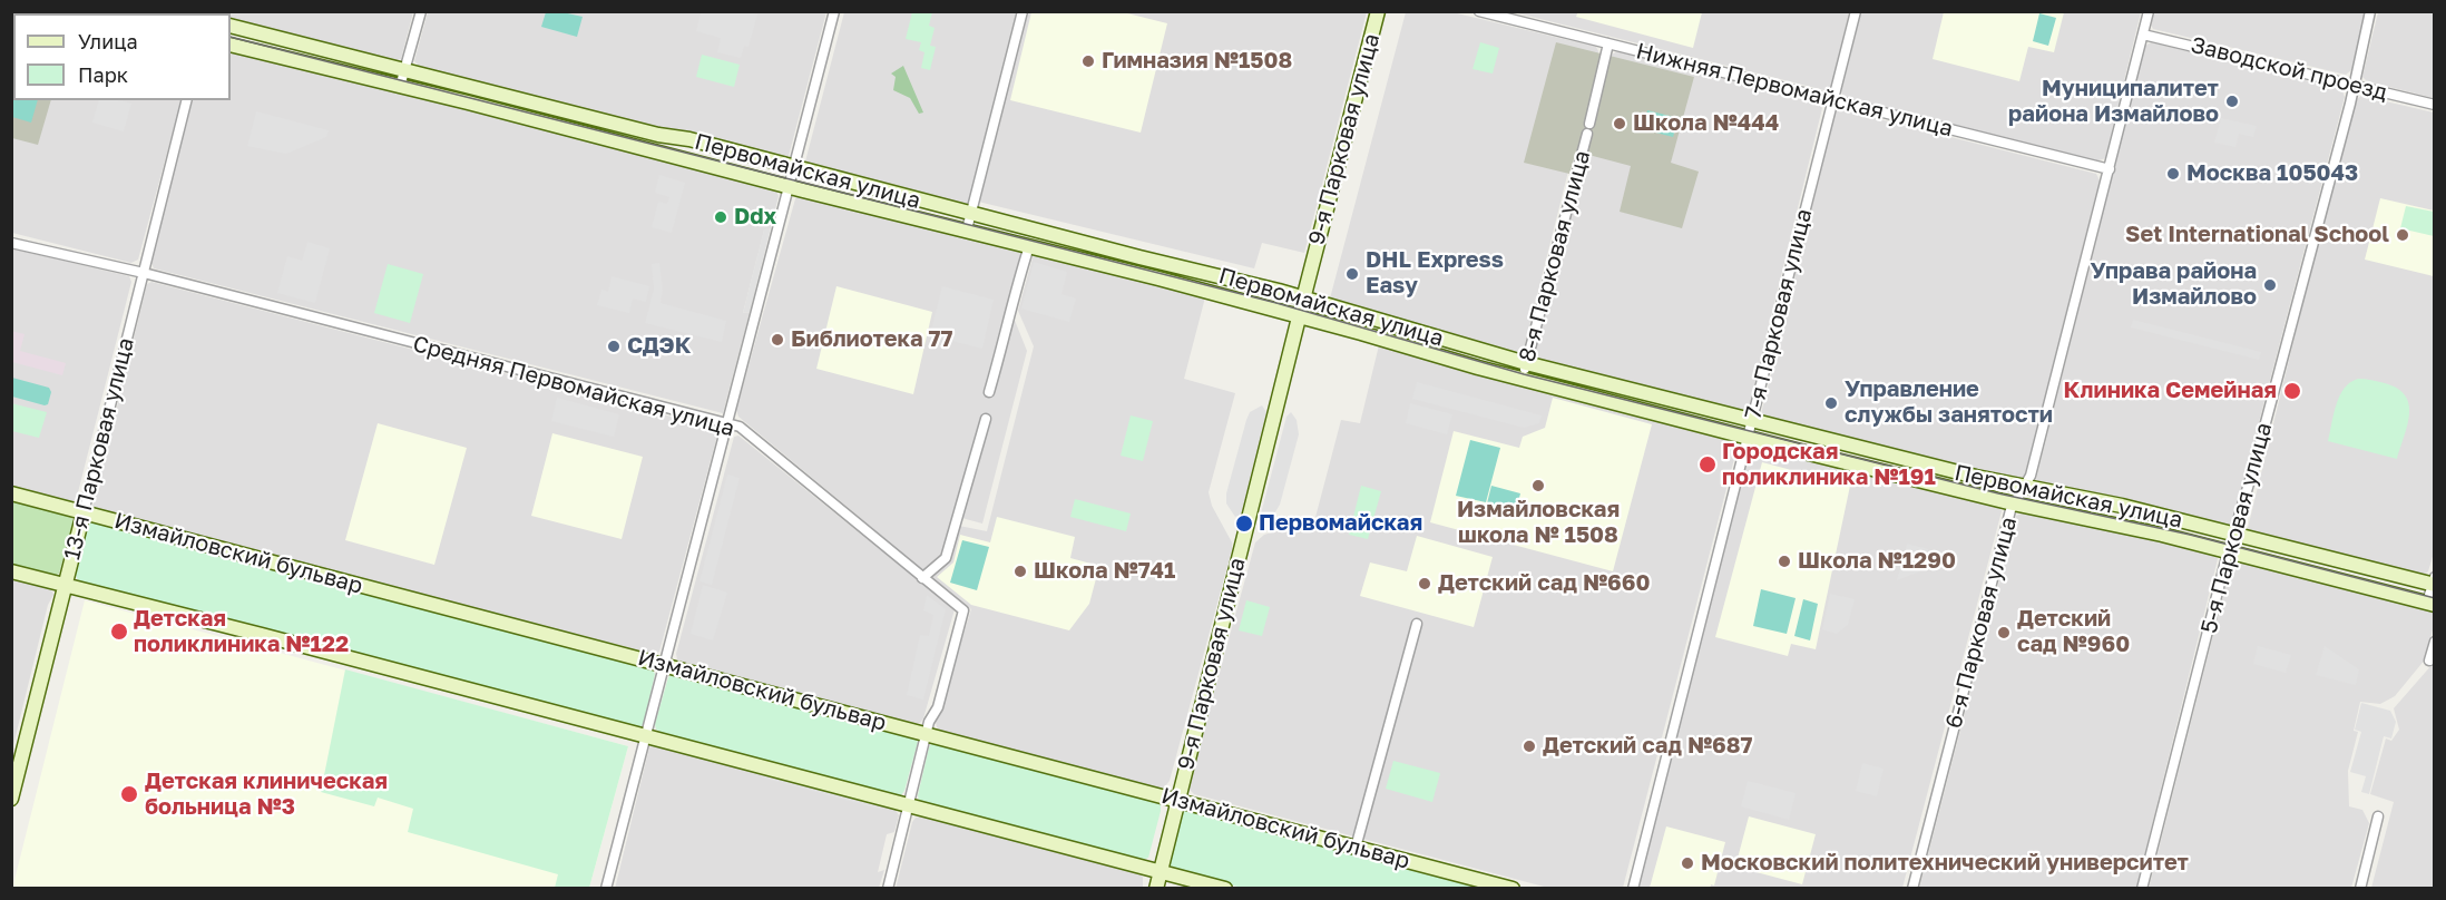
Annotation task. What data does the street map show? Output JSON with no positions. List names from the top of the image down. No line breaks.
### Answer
{"streets":{"main road":["9-я Парковая улица","Первомайская улица","13-я Парковая улица","Измайловский бульвар"],"street":["Заводской проезд","Нижняя Первомайская улица","8-я Парковая улица","7-я Парковая улица","Средняя Первомайская улица","5-я Парковая улица","6-я Парковая улица"]},"crossings":[["Заводской проезд","5-я Парковая улица"],["Заводской проезд","6-я Парковая улица"],["Нижняя Первомайская улица","8-я Парковая улица"],["Нижняя Первомайская улица","7-я Парковая улица"],["Нижняя Первомайская улица","6-я Парковая улица"],["9-я Парковая улица","Первомайская улица"],["9-я Парковая улица","Измайловский бульвар"],["Первомайская улица","8-я Парковая улица"],["Первомайская улица","7-я Парковая улица"],["Первомайская улица","5-я Парковая улица"],["Первомайская улица","6-я Парковая улица"],["Средняя Первомайская улица","13-я Парковая улица"],["Средняя Первомайская улица","Измайловский бульвар"],["13-я Парковая улица","Измайловский бульвар"]],"places":["Гимназия №1508","Муниципалитет района Измайлово","Школа №444","Москва 105043","Ddx","Set International School","DHL Express Easy","Управа района Измайлово","Библиотека 77","СДЭК","Клиника Семейная","Управление cлужбы занятости","Городская поликлиника №191","Измайловская школа № 1508","Первомайская","Школа №1290","Школа №741","Детский сад №660","Детская поликлиника №122","Детский сад №960","Детский сад №687","Детская клиническая больница №3","Московский политехнический университет"],"legend":["Улица","Парк"]}
